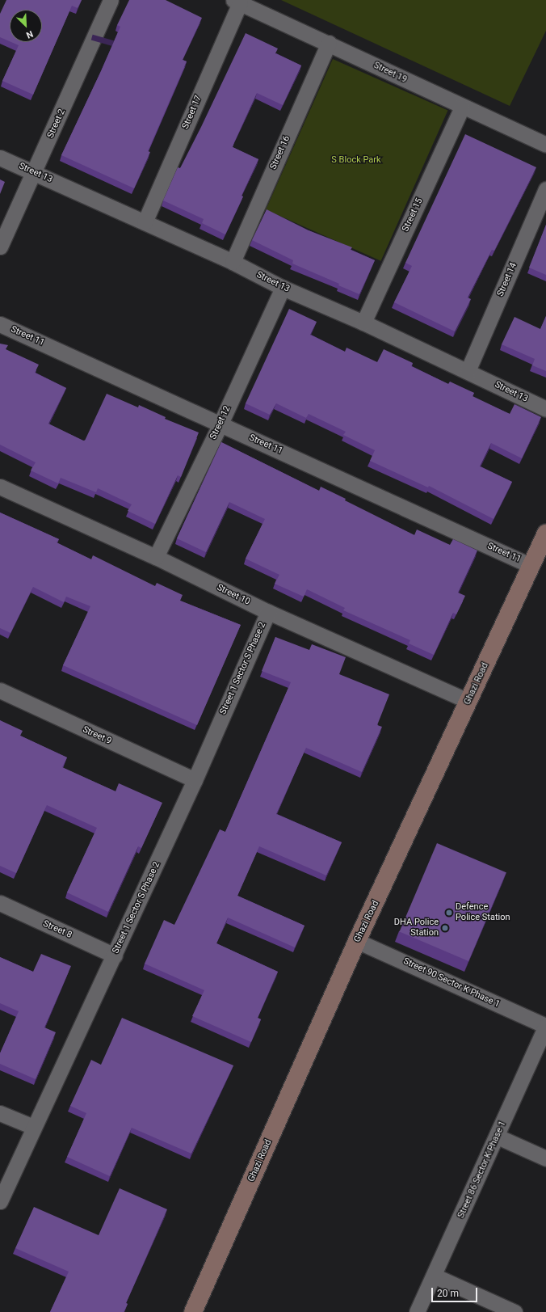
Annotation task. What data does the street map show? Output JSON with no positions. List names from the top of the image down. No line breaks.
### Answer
{"streets":{"main road":["Ghazi Road"],"street":["Street 19","Street 17","Street 2","Street 16","Street 13","Street 15","Street 14","Street 11","Street 12","Street 10","Street 1 Sector S Phase 2","Street 9","Street 8","Street 90 Sector K Phase 1","Street 86 Sector K Phase 1"]},"crossings":[["Street 19","Street 17"],["Street 19","Street 16"],["Street 19","Street 15"],["Street 17","Street 13"],["Street 2","Street 13"],["Street 16","Street 13"],["Street 13","Street 15"],["Street 13","Street 14"],["Street 13","Street 12"],["Street 11","Street 12"],["Street 11","Ghazi Road"],["Street 12","Street 10"],["Street 10","Street 1 Sector S Phase 2"],["Street 10","Ghazi Road"],["Street 1 Sector S Phase 2","Street 9"],["Street 1 Sector S Phase 2","Street 8"],["Ghazi Road","Street 90 Sector K Phase 1"],["Street 90 Sector K Phase 1","Street 86 Sector K Phase 1"]],"parks":["S Block Park"],"places":["Defence Police Station","DHA Police Station"],"scale_bar":"20 m","north":"bottom right"}
